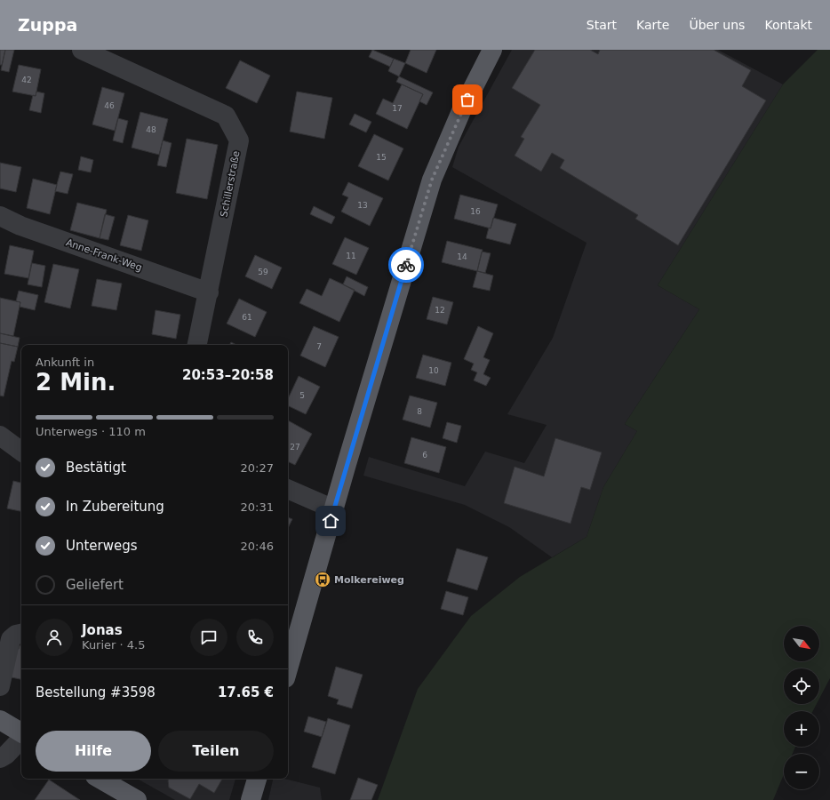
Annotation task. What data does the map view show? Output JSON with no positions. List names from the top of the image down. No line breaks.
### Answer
{"streets":{"street":["Schillerstraße","Anne-Frank-Weg"]},"crossings":[["Schillerstraße","Anne-Frank-Weg"]],"places":{"bus stop":["Molkereiweg"]},"house_numbers":["42","46","17","48","15","13","16","11","14","59","12","61","7","10","5","8","27","6"],"north":"bottom right","page":{"header":"Zuppa","nav":["Start","Karte","Über uns","Kontakt"],"heading":["2 Min.","Ankunft in","20:53–20:58"],"panel":["Jonas","Kurier · 4.5","Bestellung #3598","17.65 €"],"bar":"Unterwegs · 110 m","list":[["Bestätigt","20:27"],["In Zubereitung","20:31"],["Unterwegs","20:46"],"Geliefert"],"map_buttons":["+","−"],"buttons":["Hilfe","Teilen"]}}
